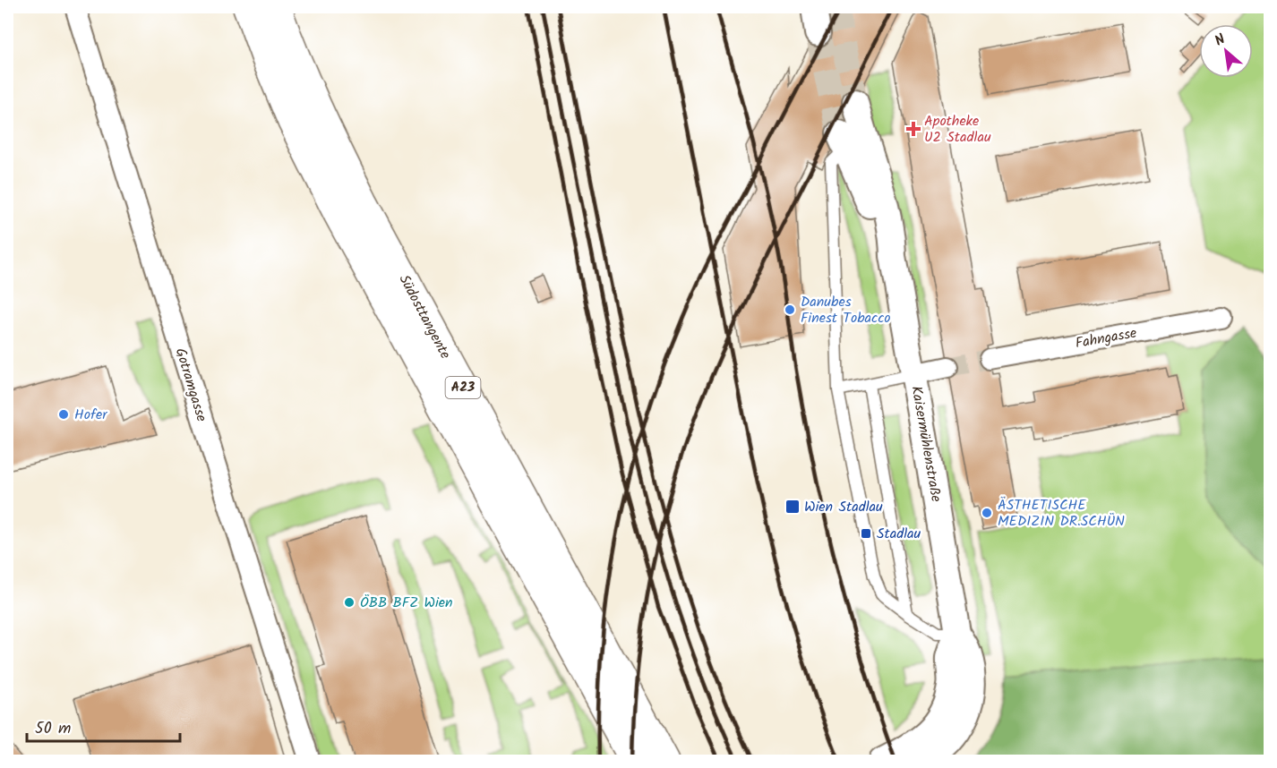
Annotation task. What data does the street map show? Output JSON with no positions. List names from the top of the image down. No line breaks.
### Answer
{"streets":{"highway":["Südosttangente","A23"],"street":["Fahngasse","Gotramgasse","Kaisermühlenstraße"]},"places":{"health":["Apotheke U2 Stadlau"],"other":["Danubes Finest Tobacco","Hofer","ÄSTHETISCHE MEDIZIN DR.SCHÜN","ÖBB BFZ Wien"],"transit":["Wien Stadlau","Stadlau"]},"scale_bar":"50 m","north":"top left"}
